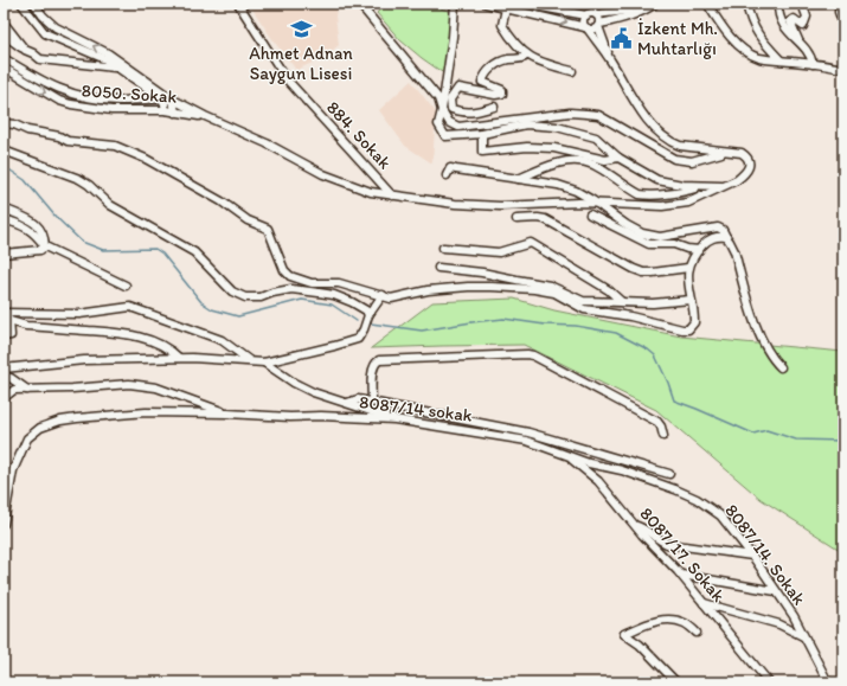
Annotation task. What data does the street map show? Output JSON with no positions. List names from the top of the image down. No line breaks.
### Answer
{"streets":{"street":["8050. Sokak","884. Sokak","8087/14 sokak","8087/17. Sokak","8087/14. Sokak"]},"crossings":[["8087/14 sokak","8087/17. Sokak"],["8087/14 sokak","8087/14. Sokak"],["8087/17. Sokak","8087/14. Sokak"]],"places":{"school or university":["Ahmet Adnan Saygun Lisesi"],"public building":["İzkent Mh. Muhtarlığı"]}}
